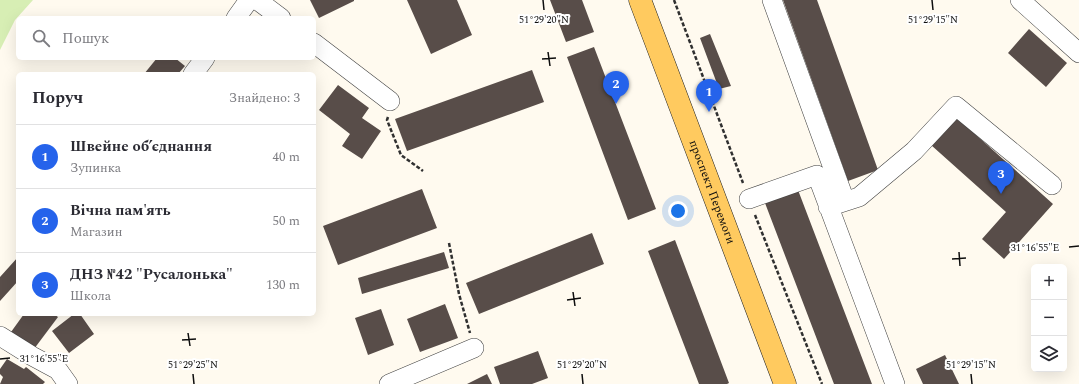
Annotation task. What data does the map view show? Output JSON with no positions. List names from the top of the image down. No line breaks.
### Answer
{"streets":{"main road":["проспект Перемоги"]},"page":{"search":"Пошук","pins":["2","1","3"],"heading":["Поруч","Знайдено: 3"],"list":[{"mark":"1","name":"Швейне об’єднання","note":"Зупинка","value":"40 m"},{"mark":"2","name":"Вічна пам'ять","note":"Магазин","value":"50 m"},{"mark":"3","name":"ДНЗ №42 \"Русалонька\"","note":"Школа","value":"130 m"}],"map_buttons":["+","−"]},"coordinates":["51°29'20\"N","51°29'15\"N","31°16'55\"E","51°29'25\"N"]}
